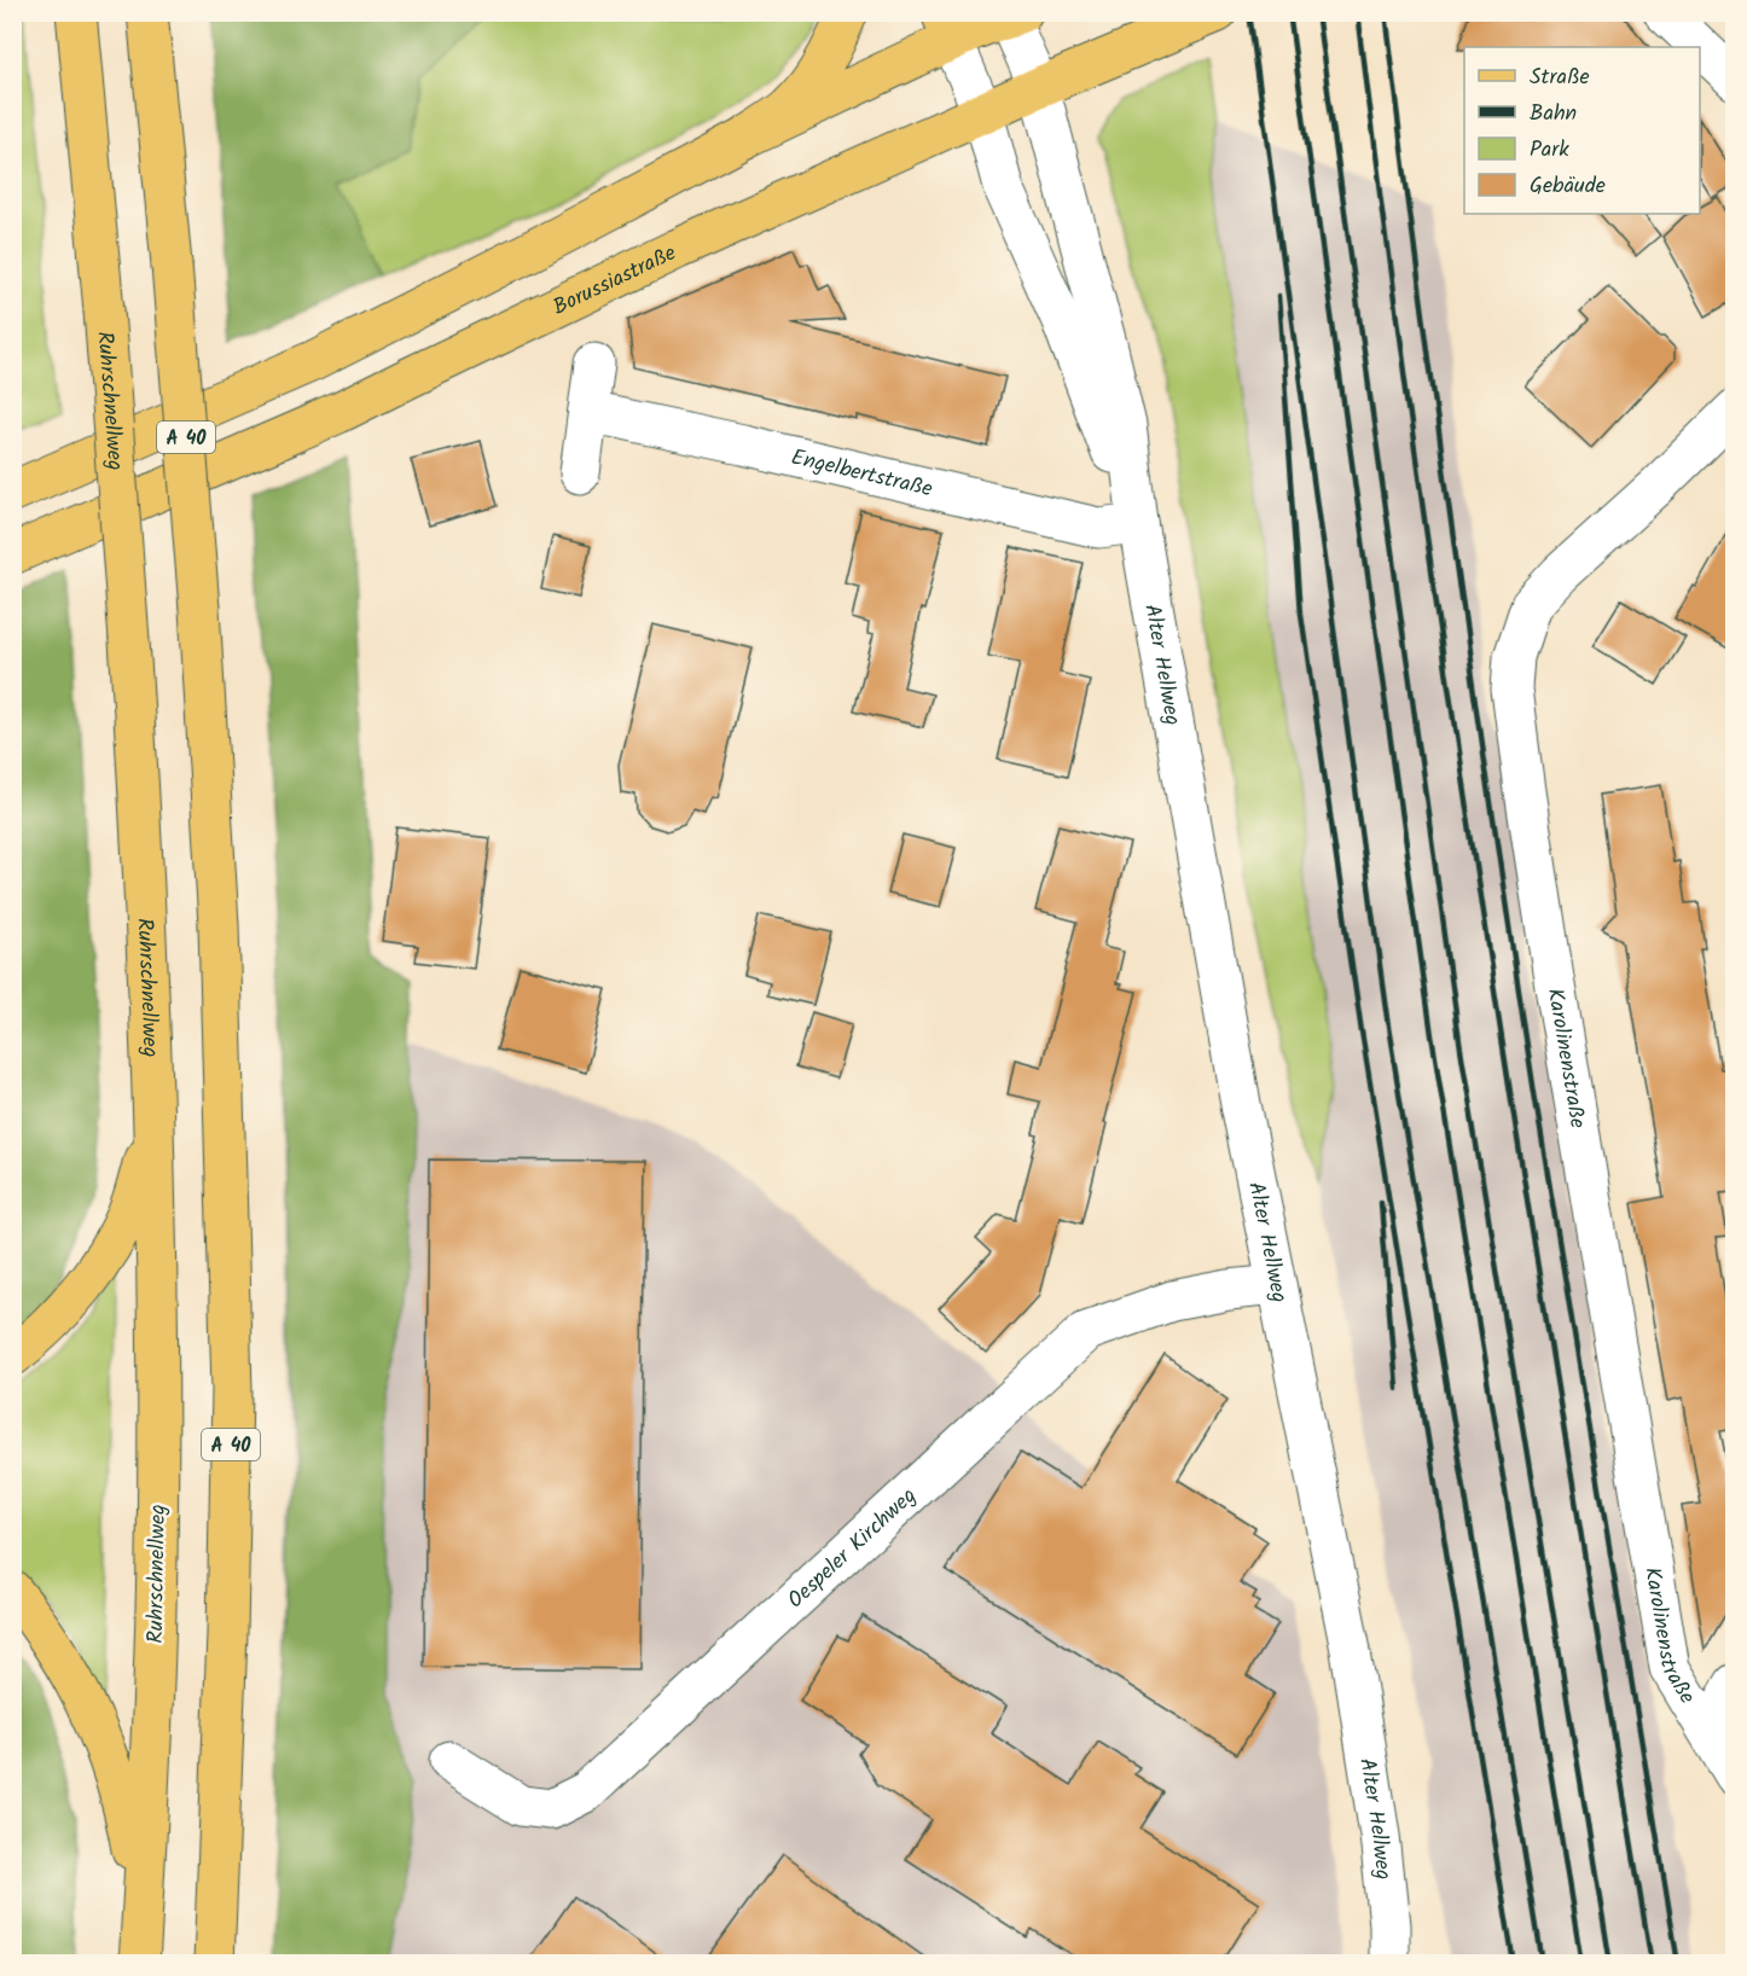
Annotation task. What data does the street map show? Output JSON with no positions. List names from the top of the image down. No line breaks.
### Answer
{"streets":{"main road":["Borussiastraße","Ruhrschnellweg","A 40"],"street":["Engelbertstraße","Alter Hellweg","Karolinenstraße","Oespeler Kirchweg"]},"crossings":[["Borussiastraße","Alter Hellweg"],["Engelbertstraße","Alter Hellweg"],["Alter Hellweg","Oespeler Kirchweg"]],"legend":["Straße","Bahn","Park","Gebäude"]}
